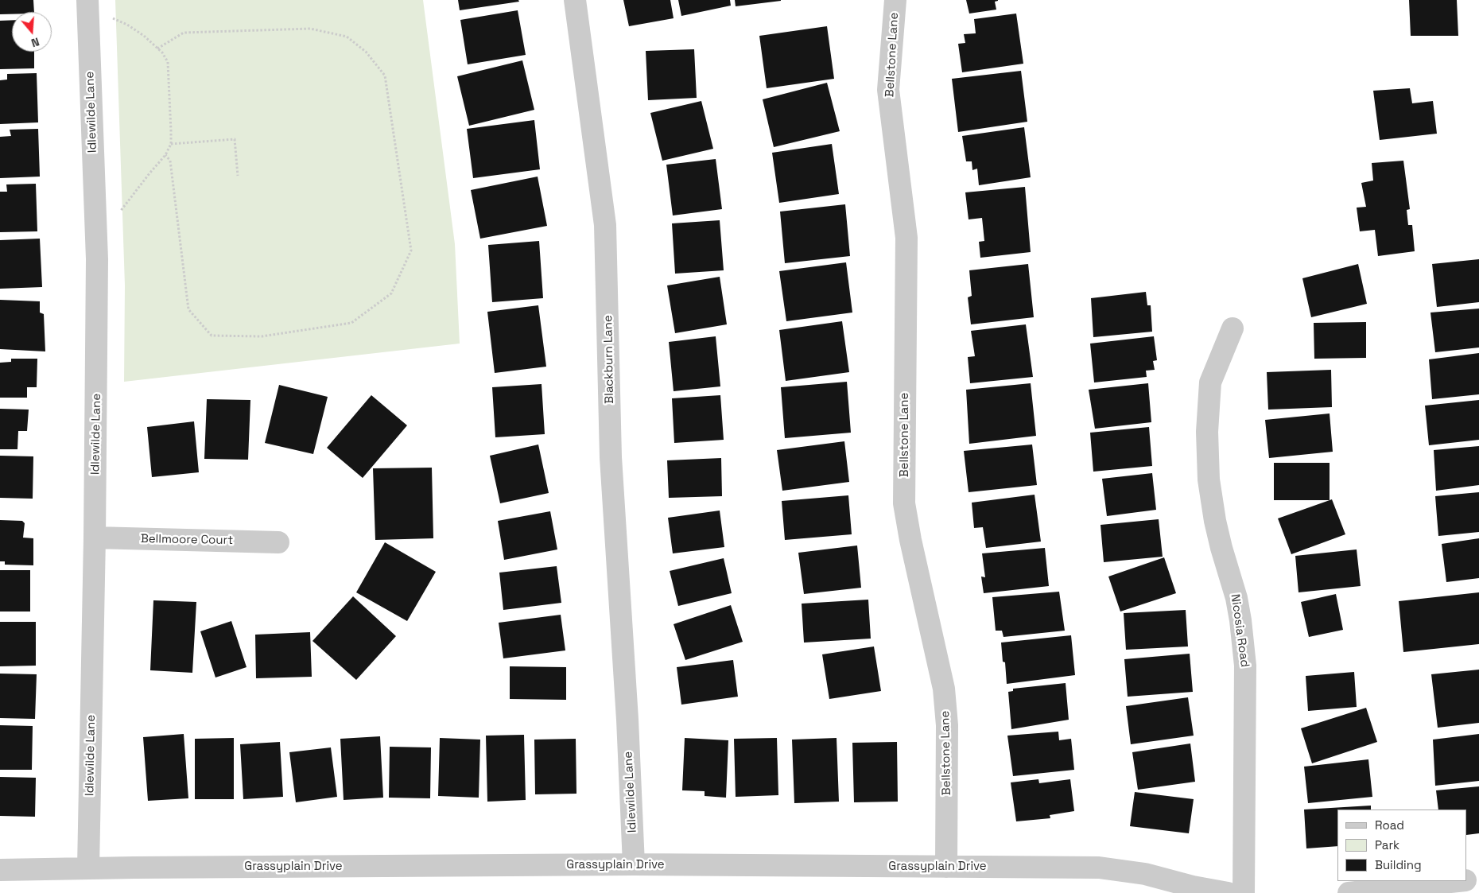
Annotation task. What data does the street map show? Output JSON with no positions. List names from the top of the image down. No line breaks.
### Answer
{"streets":{"street":["Bellstone Lane","Idlewilde Lane","Blackburn Lane","Bellmoore Court","Nicosia Road","Grassyplain Drive"]},"crossings":[["Bellstone Lane","Grassyplain Drive"],["Idlewilde Lane","Blackburn Lane"],["Idlewilde Lane","Bellmoore Court"],["Idlewilde Lane","Grassyplain Drive"]],"legend":["Road","Park","Building"],"north":"bottom"}
